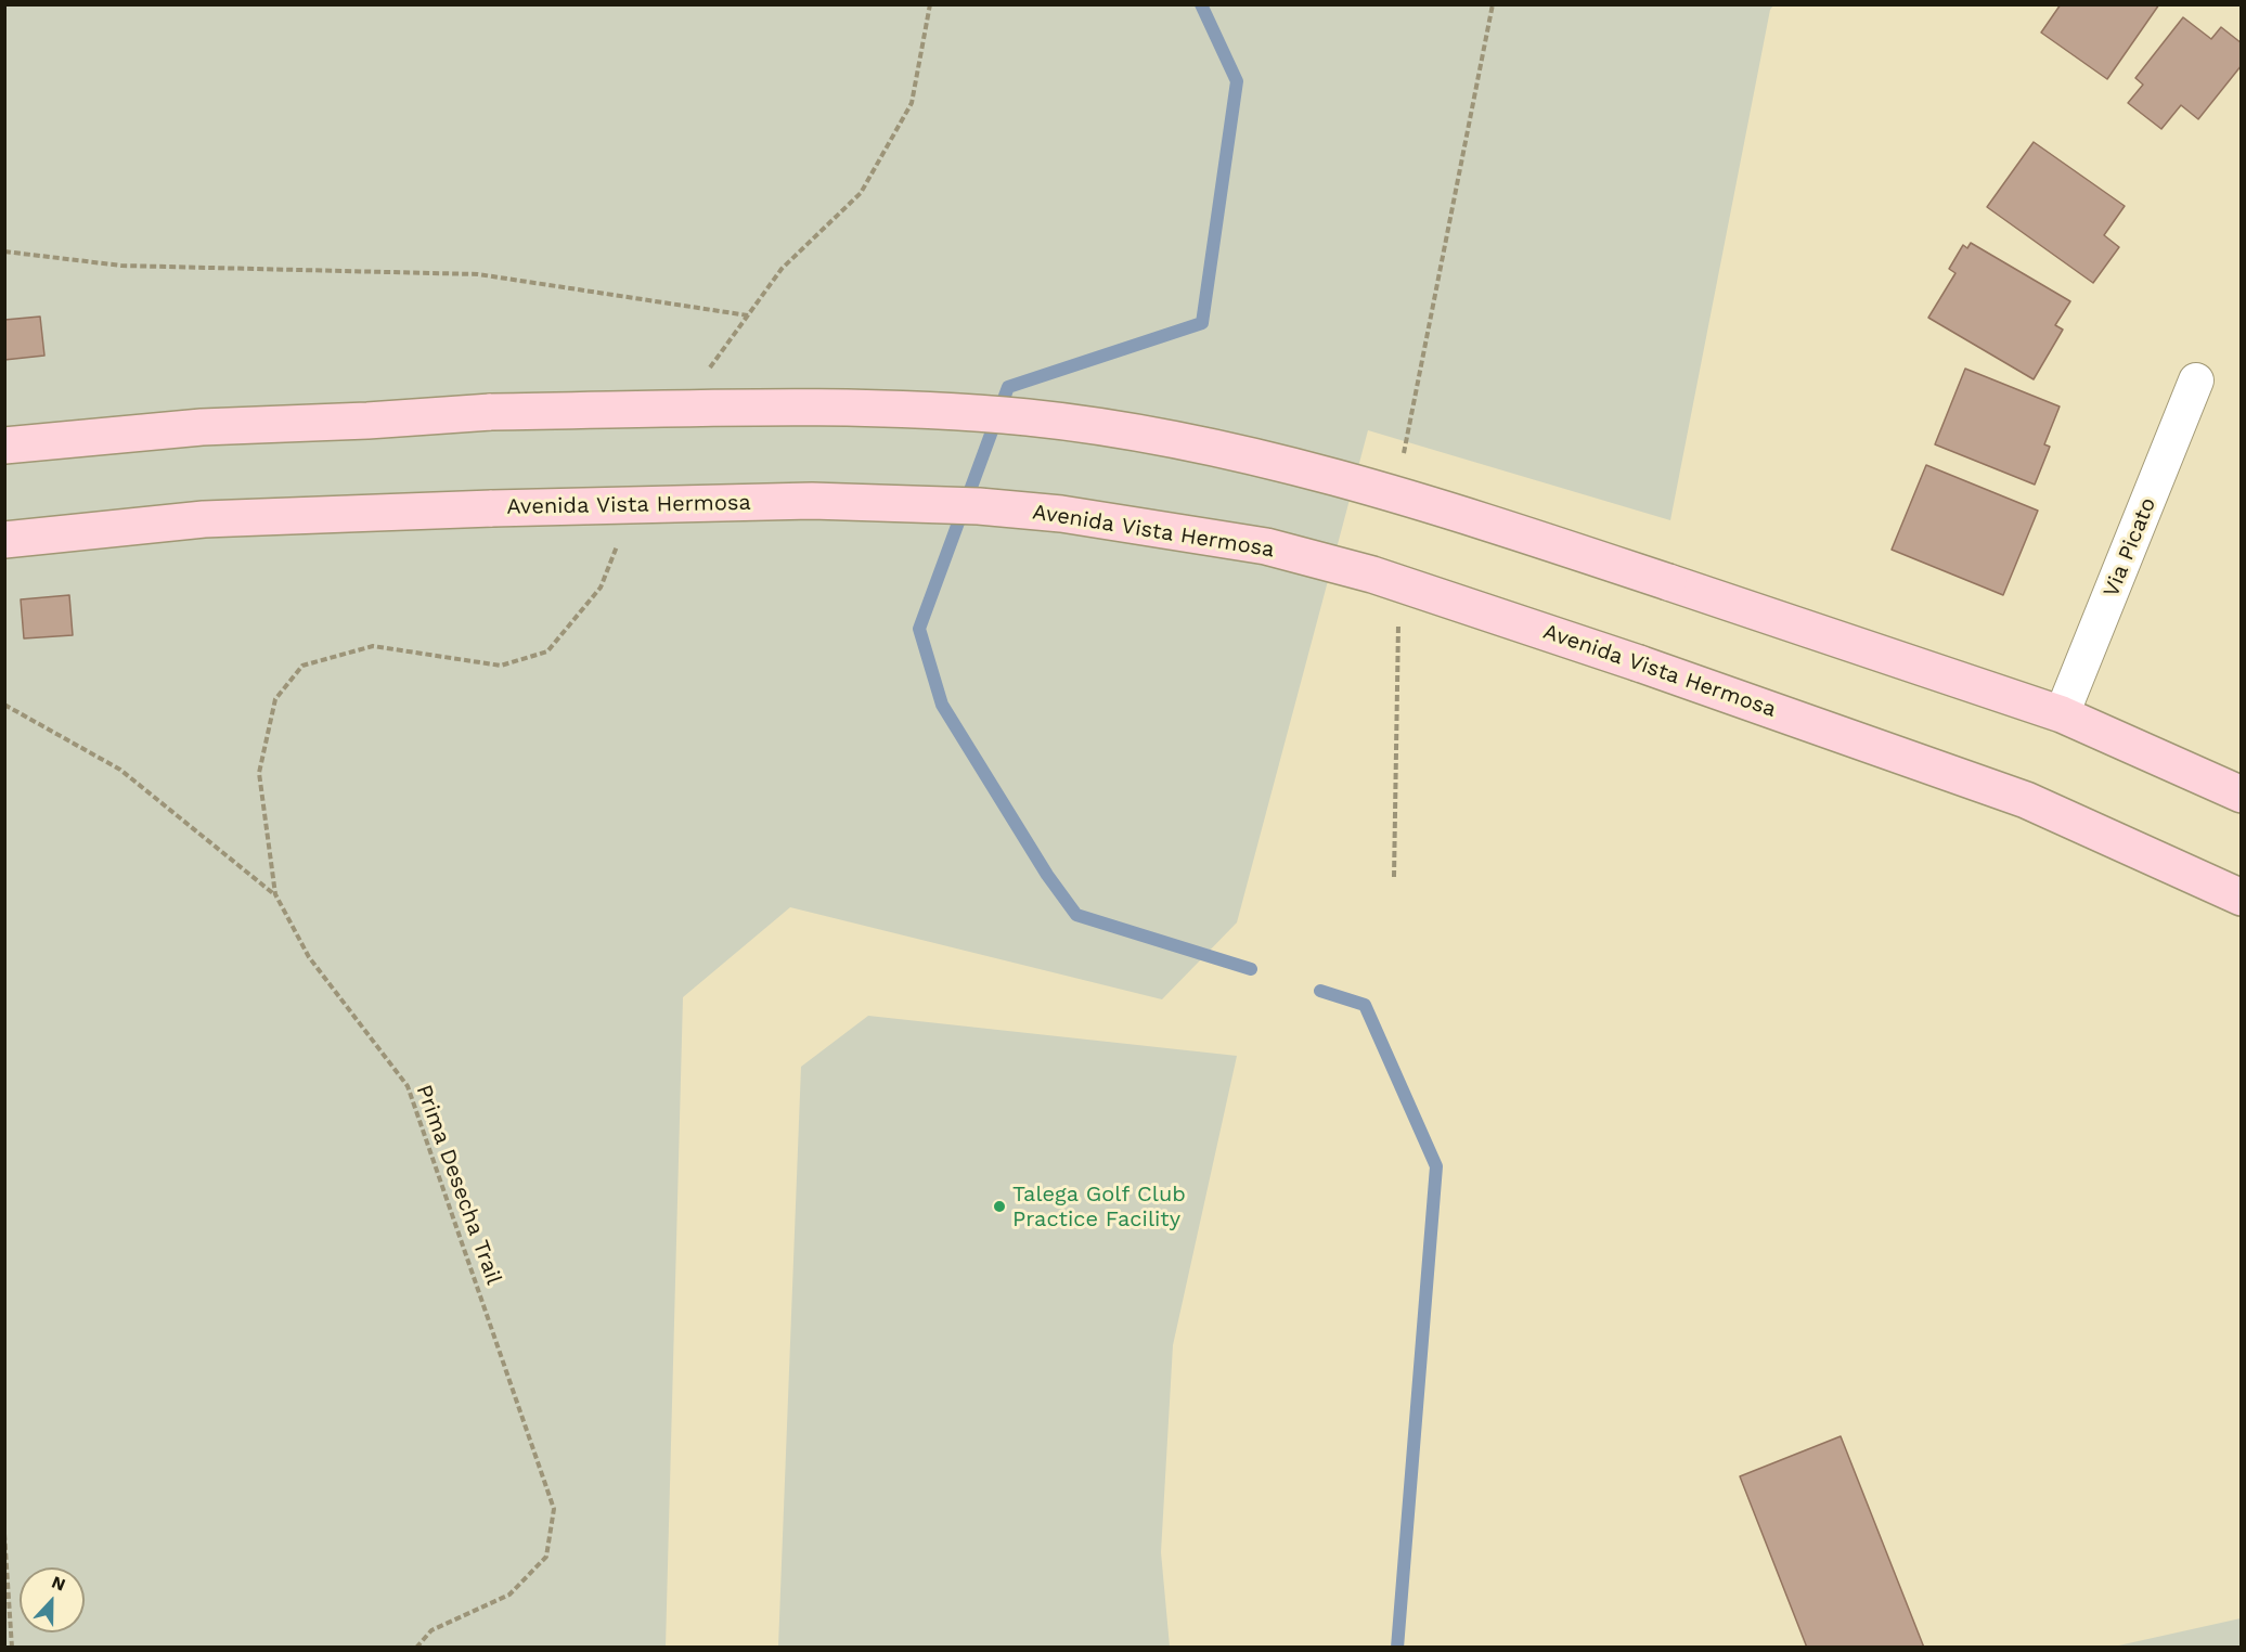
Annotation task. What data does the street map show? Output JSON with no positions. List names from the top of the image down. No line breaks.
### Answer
{"streets":{"main road":["Avenida Vista Hermosa"],"street":["Via Picato"],"path":["Prima Desecha Trail"]},"places":["Talega Golf Club Practice Facility"],"north":"top"}
